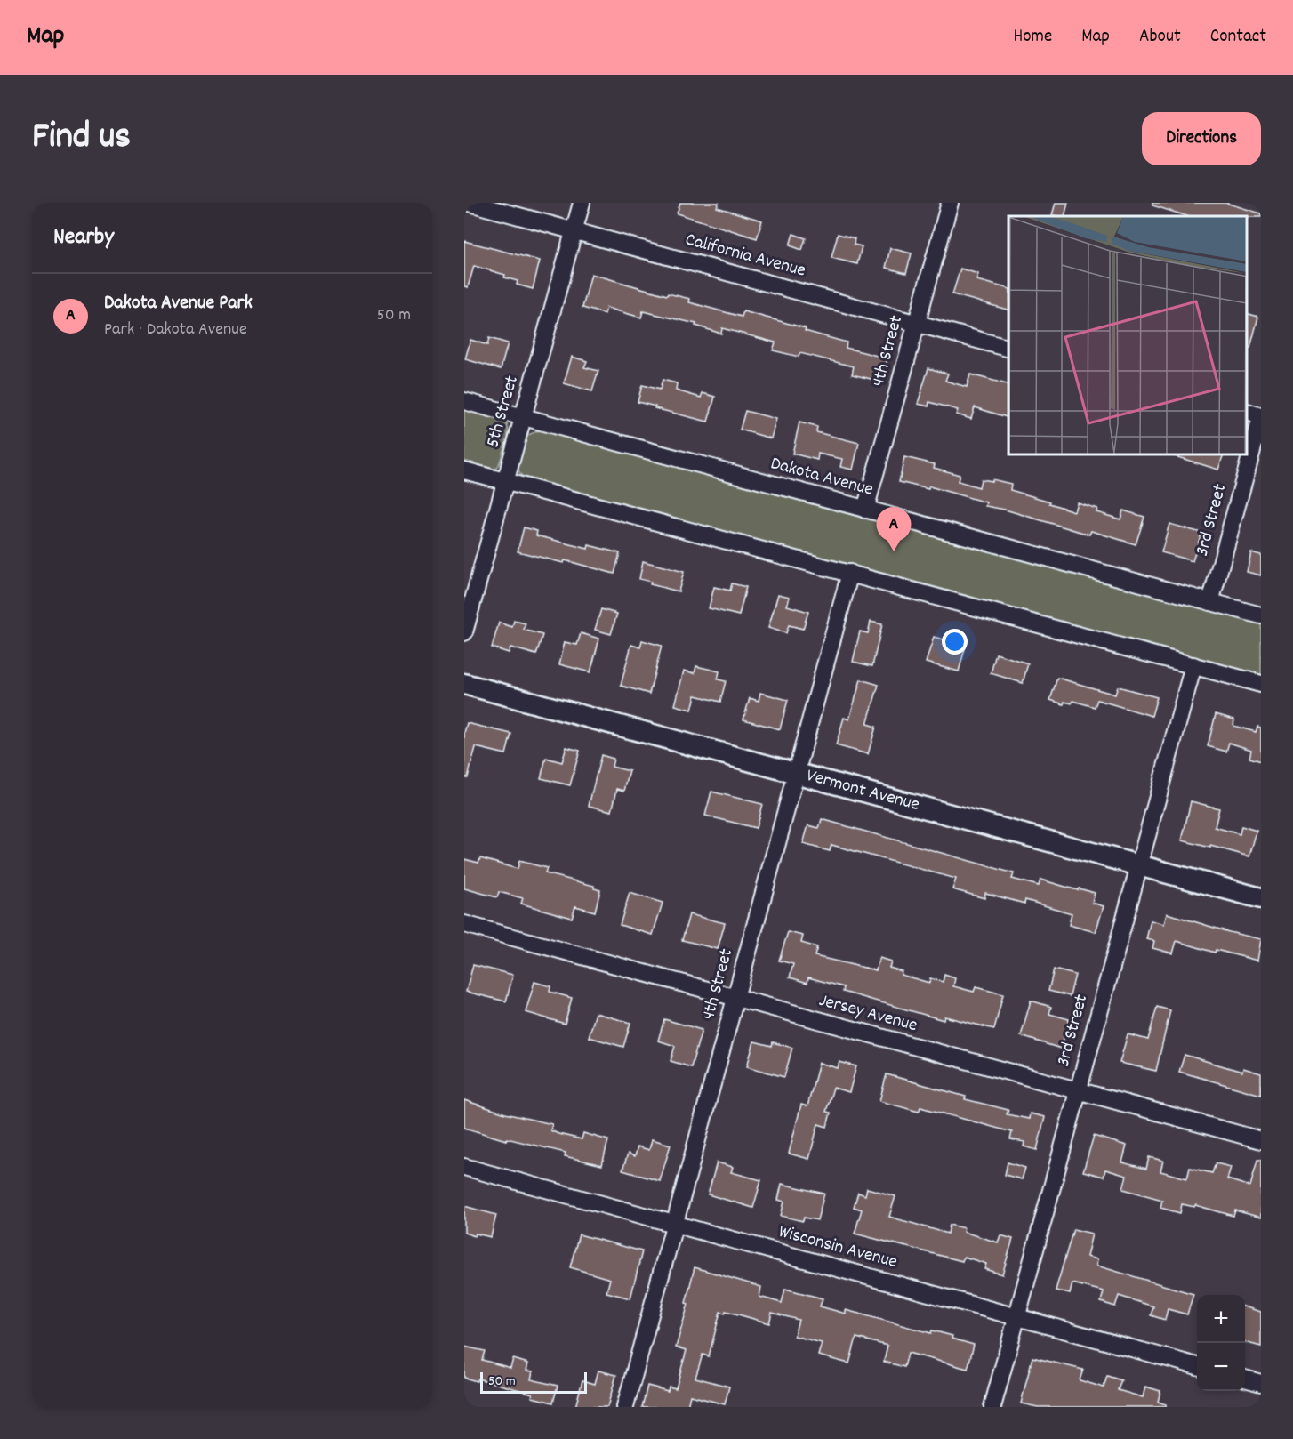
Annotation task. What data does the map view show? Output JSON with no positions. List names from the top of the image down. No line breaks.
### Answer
{"streets":{"street":["California Avenue","4th Street","5th Street","Dakota Avenue","3rd Street","Vermont Avenue","Jersey Avenue","Wisconsin Avenue"]},"crossings":[["California Avenue","4th Street"],["California Avenue","5th Street"],["4th Street","Dakota Avenue"],["4th Street","Vermont Avenue"],["4th Street","Jersey Avenue"],["4th Street","Wisconsin Avenue"],["5th Street","Dakota Avenue"],["Dakota Avenue","3rd Street"],["3rd Street","Vermont Avenue"],["3rd Street","Jersey Avenue"],["3rd Street","Wisconsin Avenue"]],"scale_bar":"50 m","page":{"header":"Map","nav":["Home","Map","About","Contact"],"title":"Find us","buttons":"Directions","heading":"Nearby","list":[{"mark":"A","name":"Dakota Avenue Park","note":"Park · Dakota Avenue","value":"50 m"}],"pins":"A","map_buttons":["+","−"],"scale":"50 m"}}
